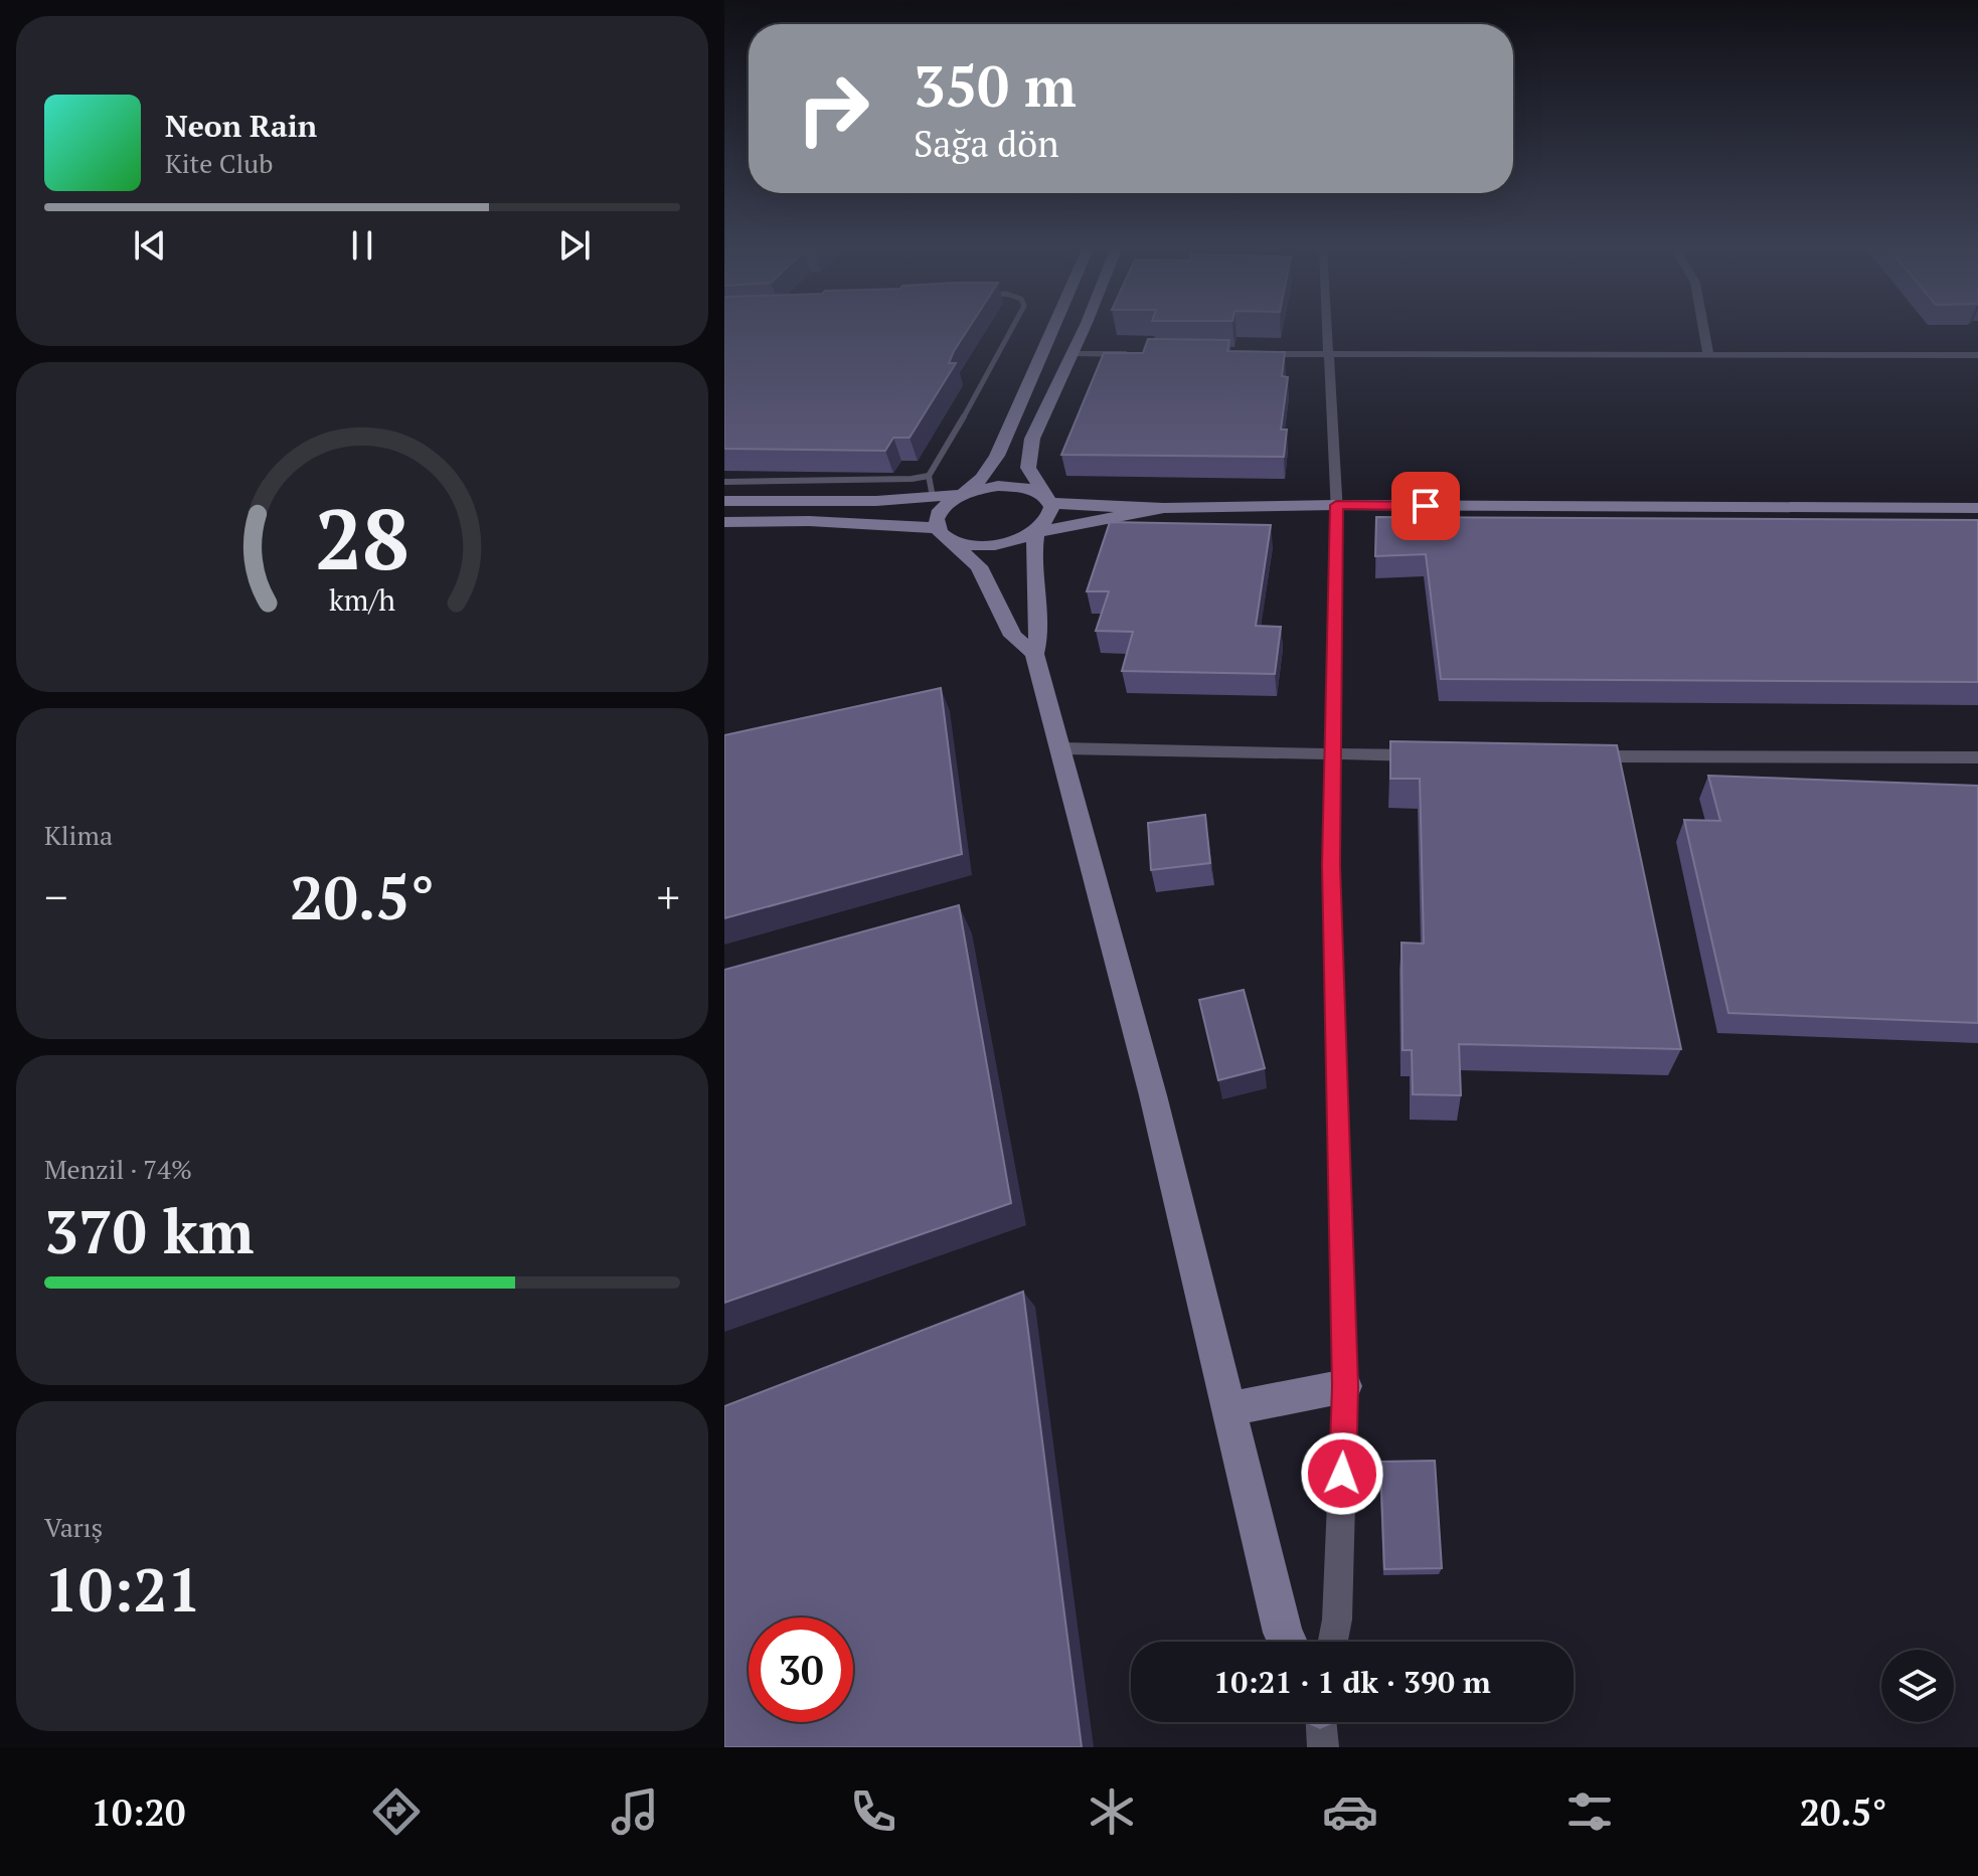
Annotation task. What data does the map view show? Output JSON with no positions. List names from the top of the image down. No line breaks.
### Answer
{"page":{"turn":["350 m","Sağa dön"],"song":["Neon Rain","Kite Club"],"tile":["Klima",["Menzil · 74%","370 km"],["Varış","10:21"]],"heat":["−","20.5°","+"],"limit":"30","trip":"10:21 · 1 dk · 390 m","tabs":["10:20","20.5°"],"gauge":["28","km/h"]}}
